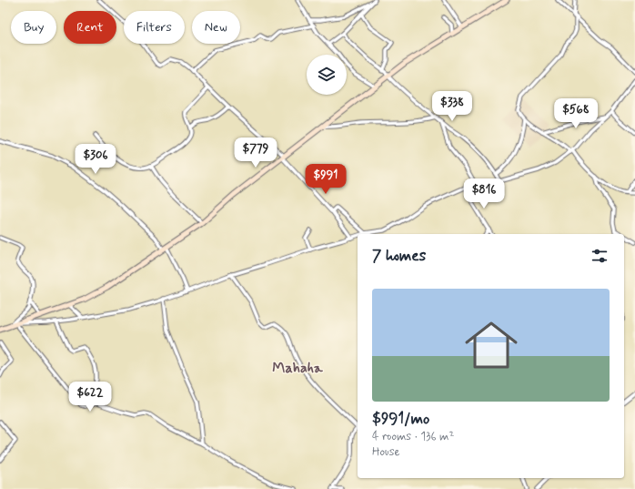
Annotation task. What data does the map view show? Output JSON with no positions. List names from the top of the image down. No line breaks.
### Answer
{"districts":["Mahaha"],"page":{"chip":["Buy","Rent","Filters","New"],"price":["$338","$568","$779","$306","$991","$816","$622"],"heading":"7 homes","list":[{"name":"$991/mo","note":"4 rooms · 136 m² · House"}]}}
